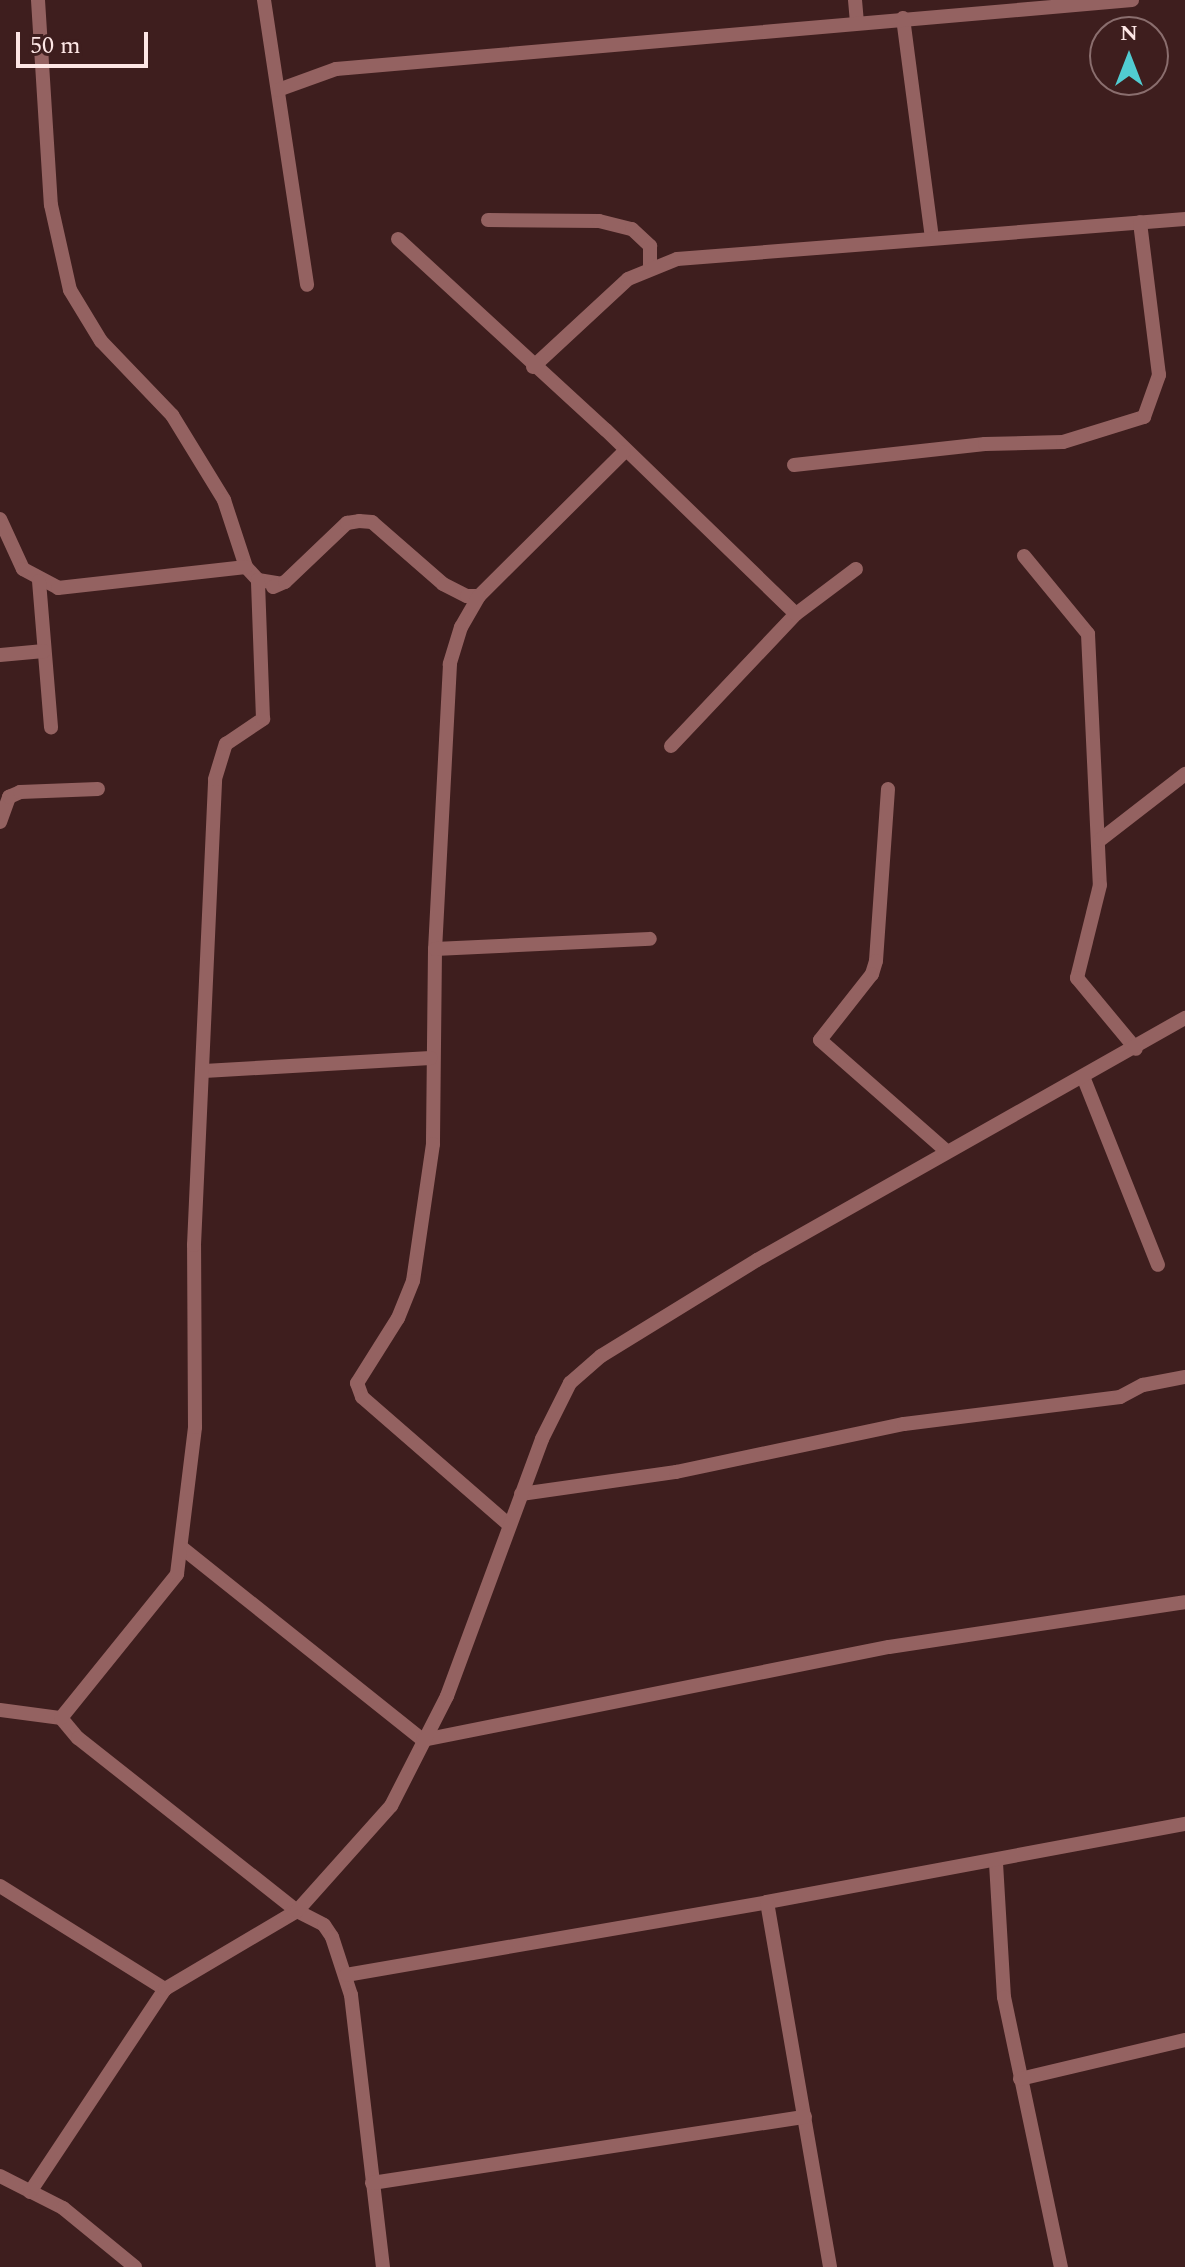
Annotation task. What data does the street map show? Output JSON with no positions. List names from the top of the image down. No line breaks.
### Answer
{"scale_bar":"50 m","north":"top"}
